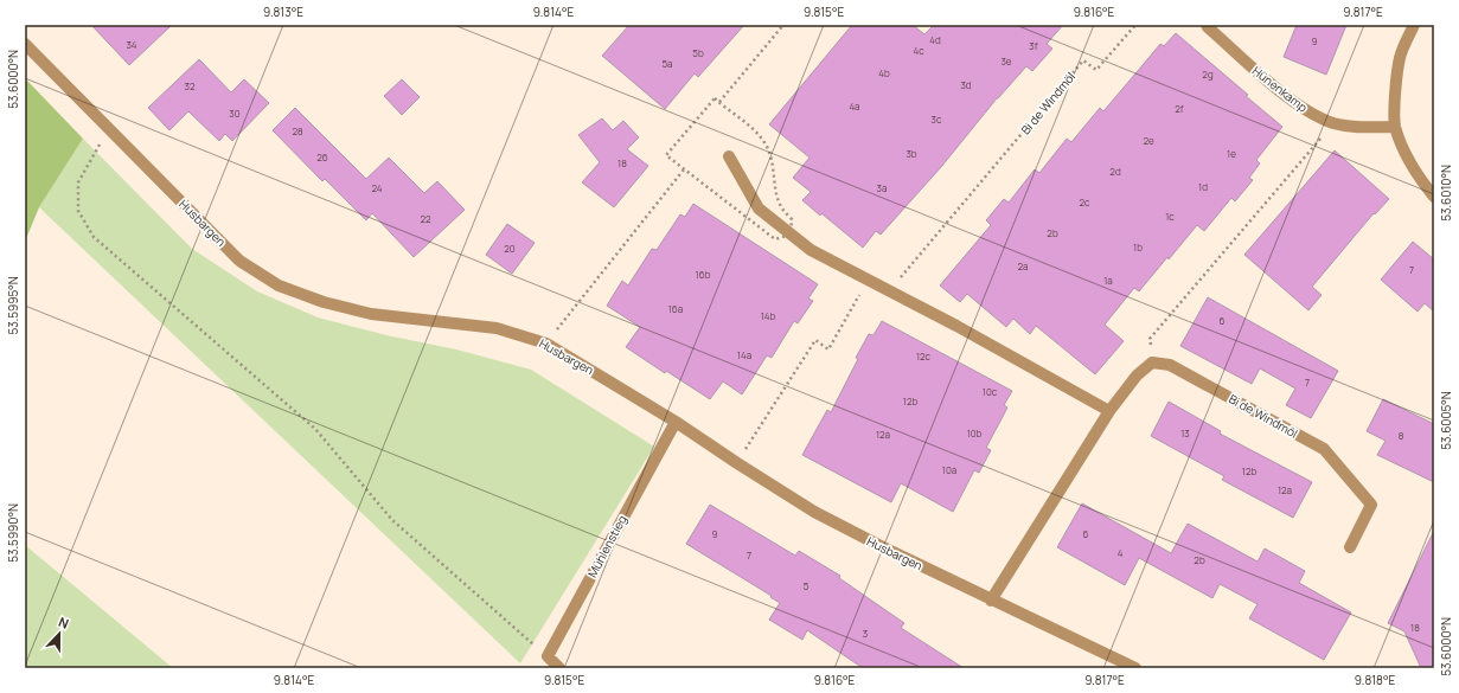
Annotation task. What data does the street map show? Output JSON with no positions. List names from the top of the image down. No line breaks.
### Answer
{"streets":{"street":["Hünenkamp","Bi de Windmöl","Husbargen","Mühlenstieg"]},"crossings":[["Husbargen","Mühlenstieg"]],"house_numbers":["4d","9","34","3f","4c","5b","3e","5a","4b","2g","3d","32","4a","2f","30","3c","28","2e","3b","1e","26","18","2d","1d","24","3a","2c","1c","22","2b","1b","20","2a","7","16b","1a","16a","14b","6","14a","12c","7","10c","12b","10b","13","12a","8","10a","12b","12a","9","6","4","7","2b","5","18","3"],"north":"top","coordinates":["9.813°E","9.814°E","9.815°E","9.816°E","9.817°E","53.6000°N","53.6010°N","53.5995°N","53.6005°N","53.5990°N","9.818°E"]}
